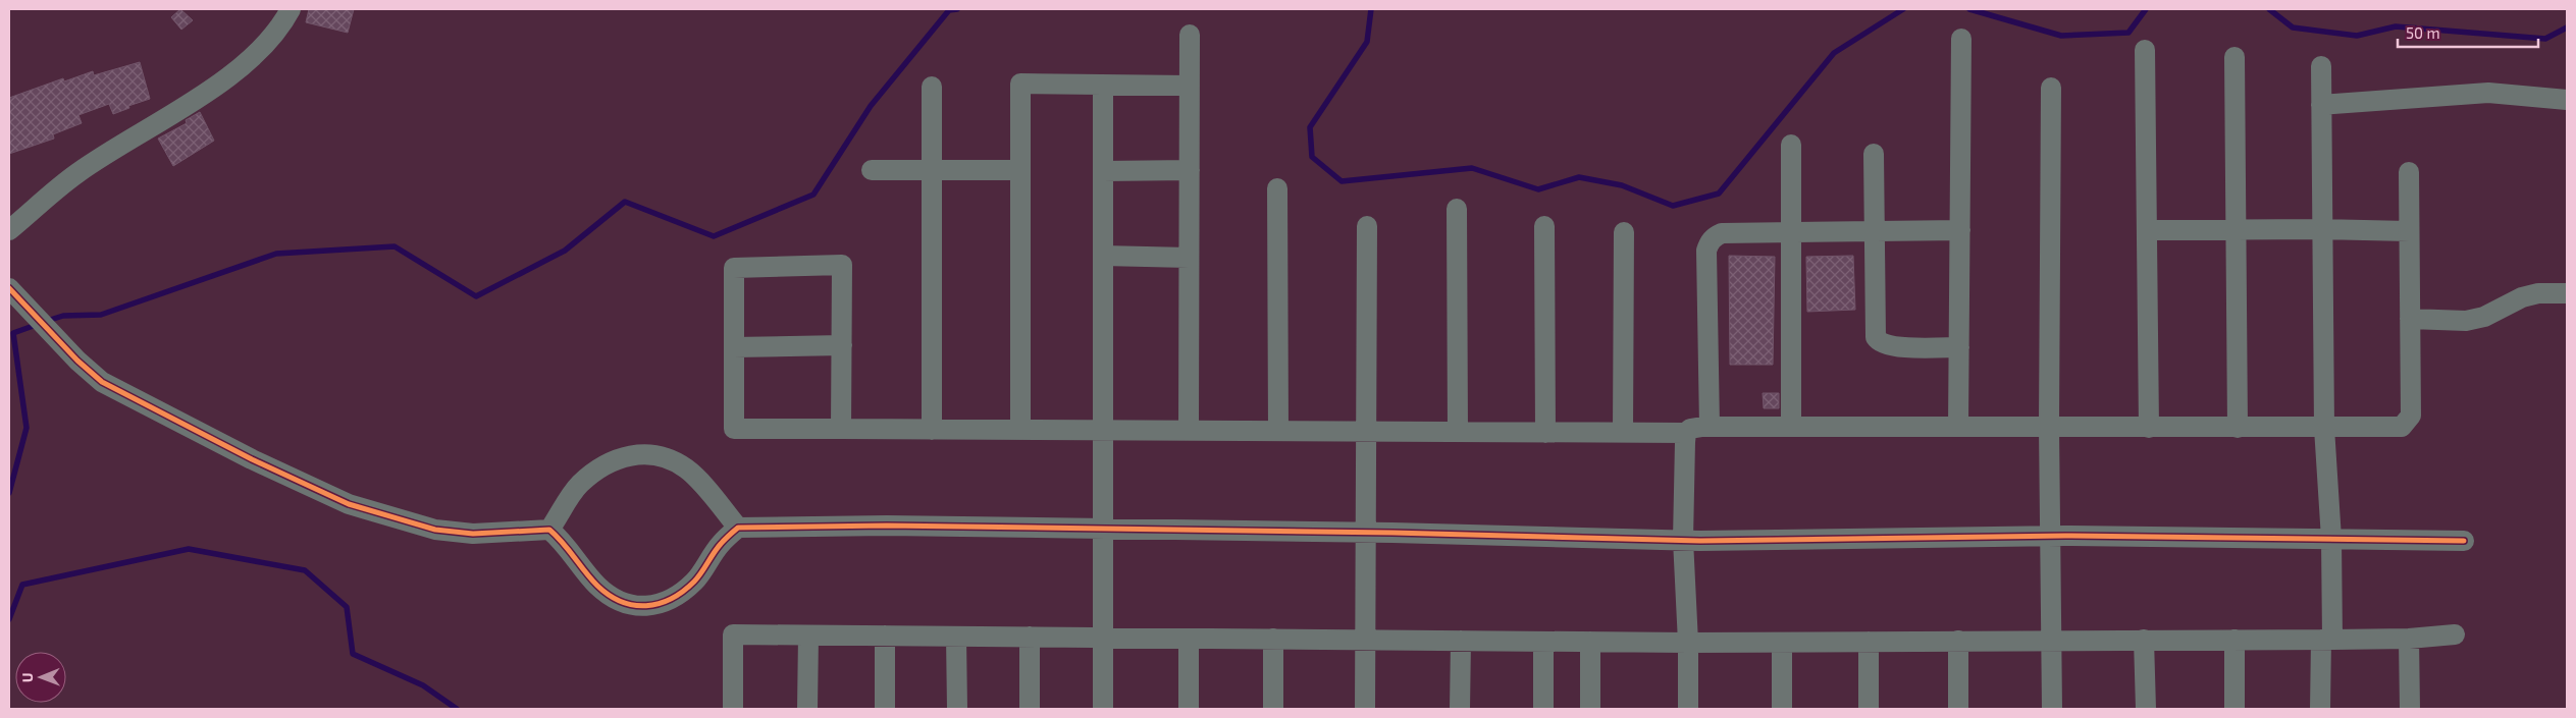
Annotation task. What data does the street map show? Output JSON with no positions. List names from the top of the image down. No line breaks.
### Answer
{"scale_bar":"50 m","north":"left"}
